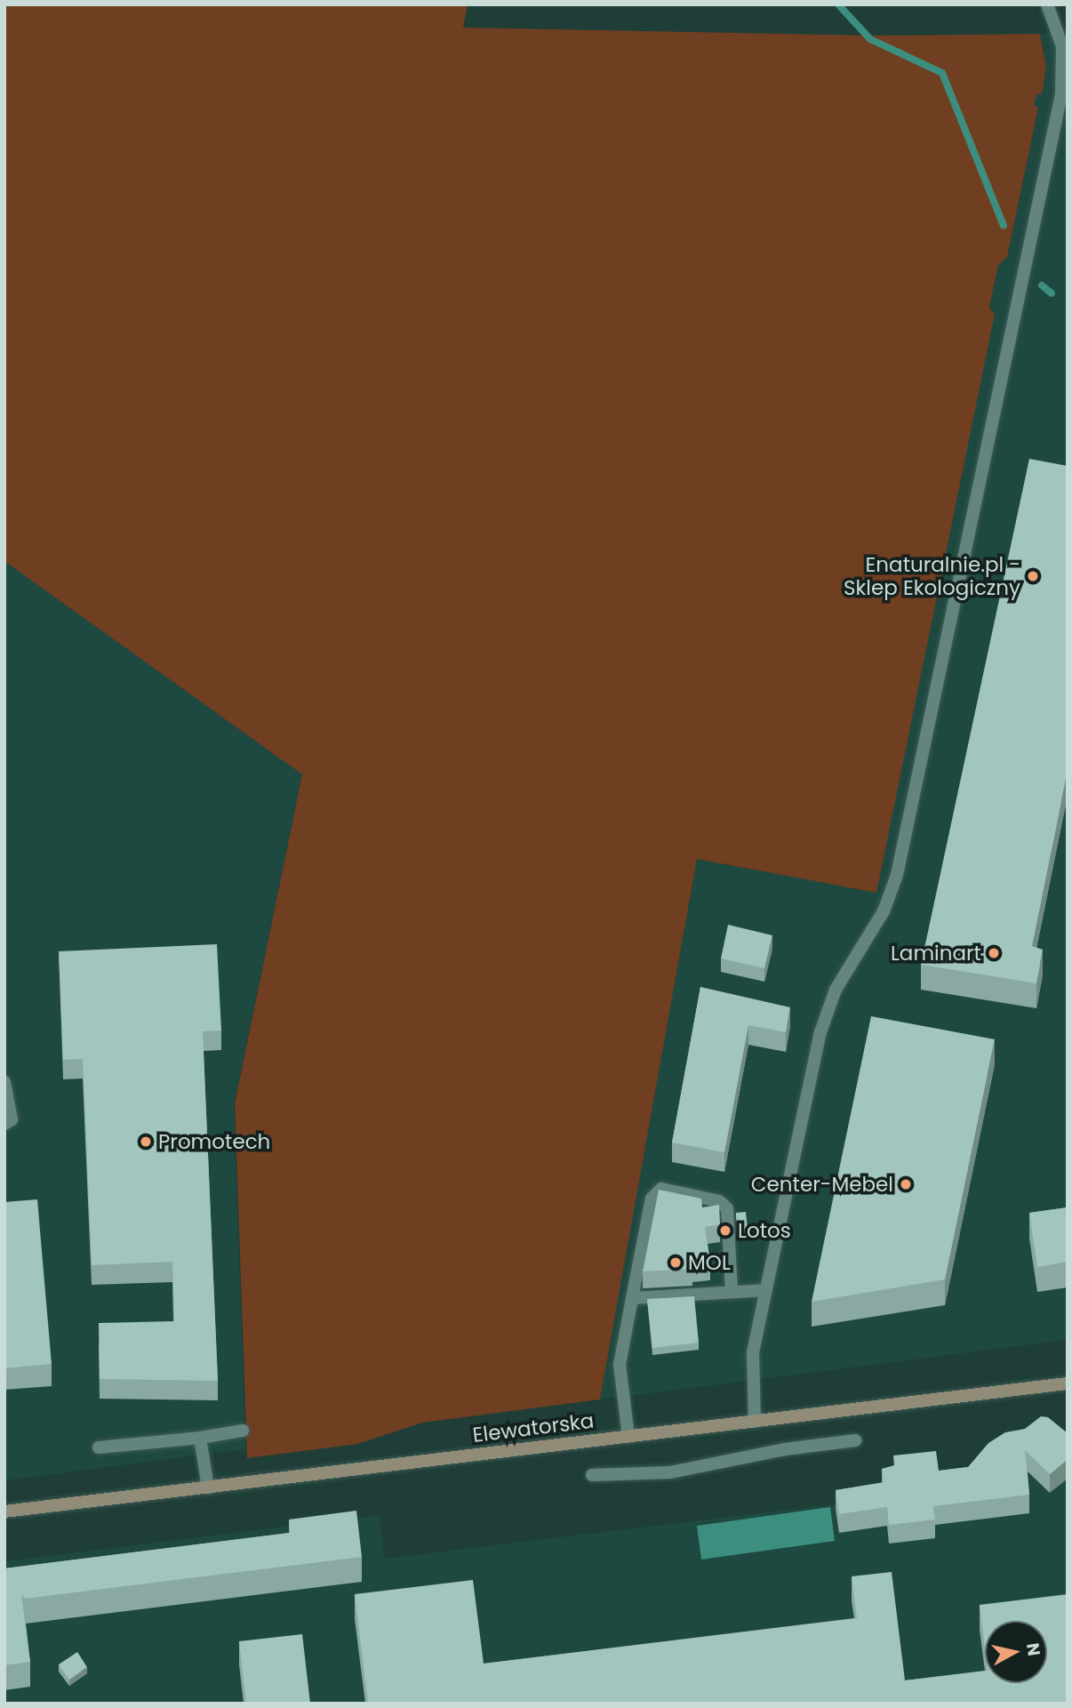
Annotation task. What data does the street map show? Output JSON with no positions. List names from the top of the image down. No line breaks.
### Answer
{"streets":{"street":["Elewatorska"]},"places":["Enaturalnie.pl - Sklep Ekologiczny","Laminart","Promotech","Center-Mebel","Lotos","MOL"],"north":"right"}
